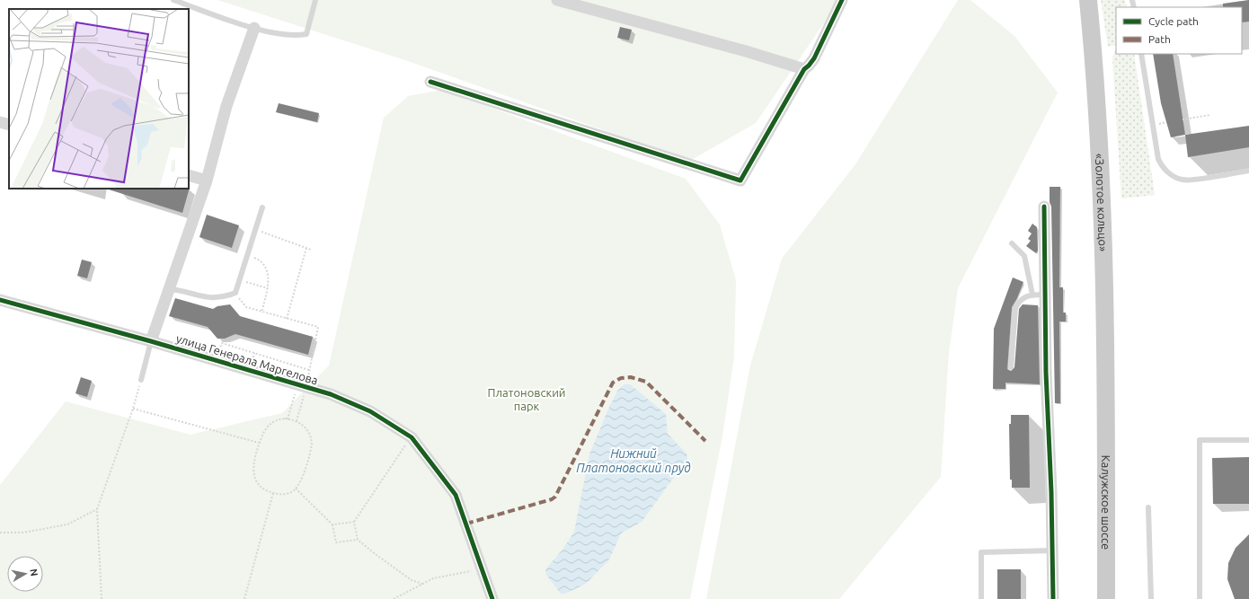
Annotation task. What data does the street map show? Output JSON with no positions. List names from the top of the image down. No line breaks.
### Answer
{"streets":{"main road":["«Золотое кольцо»","Калужское шоссе"],"street":["улица Генерала Маргелова"]},"crossings":[["«Золотое кольцо»","Калужское шоссе"]],"water":["Нижний Платоновский пруд"],"parks":["Платоновский парк"],"legend":["Cycle path","Path"],"north":"right"}
